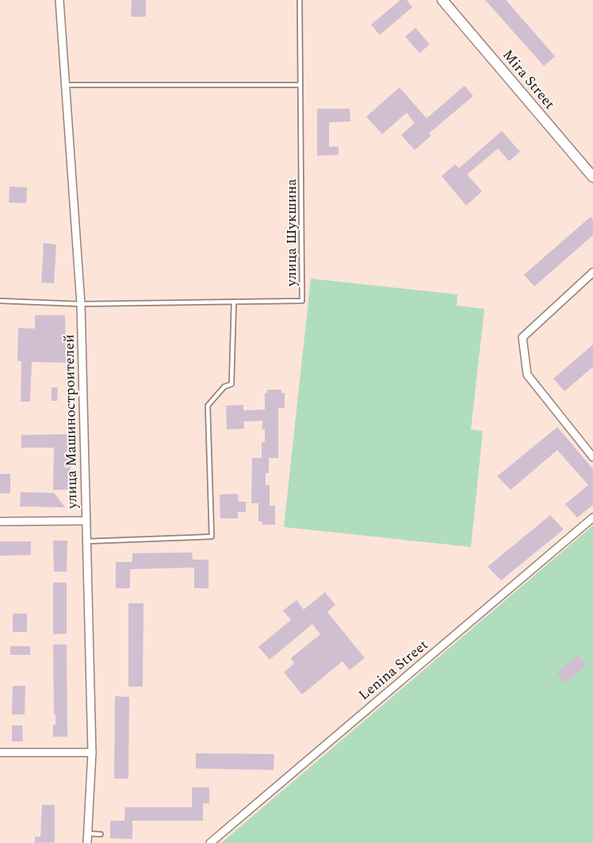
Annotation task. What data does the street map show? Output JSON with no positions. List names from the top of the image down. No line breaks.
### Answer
{"streets":{"street":["Mira Street","улица Машиностроителей","Lenina Street"],"lane":["улица Шукшина"]},"crossings":[["улица Шукшина","улица Машиностроителей"]]}
